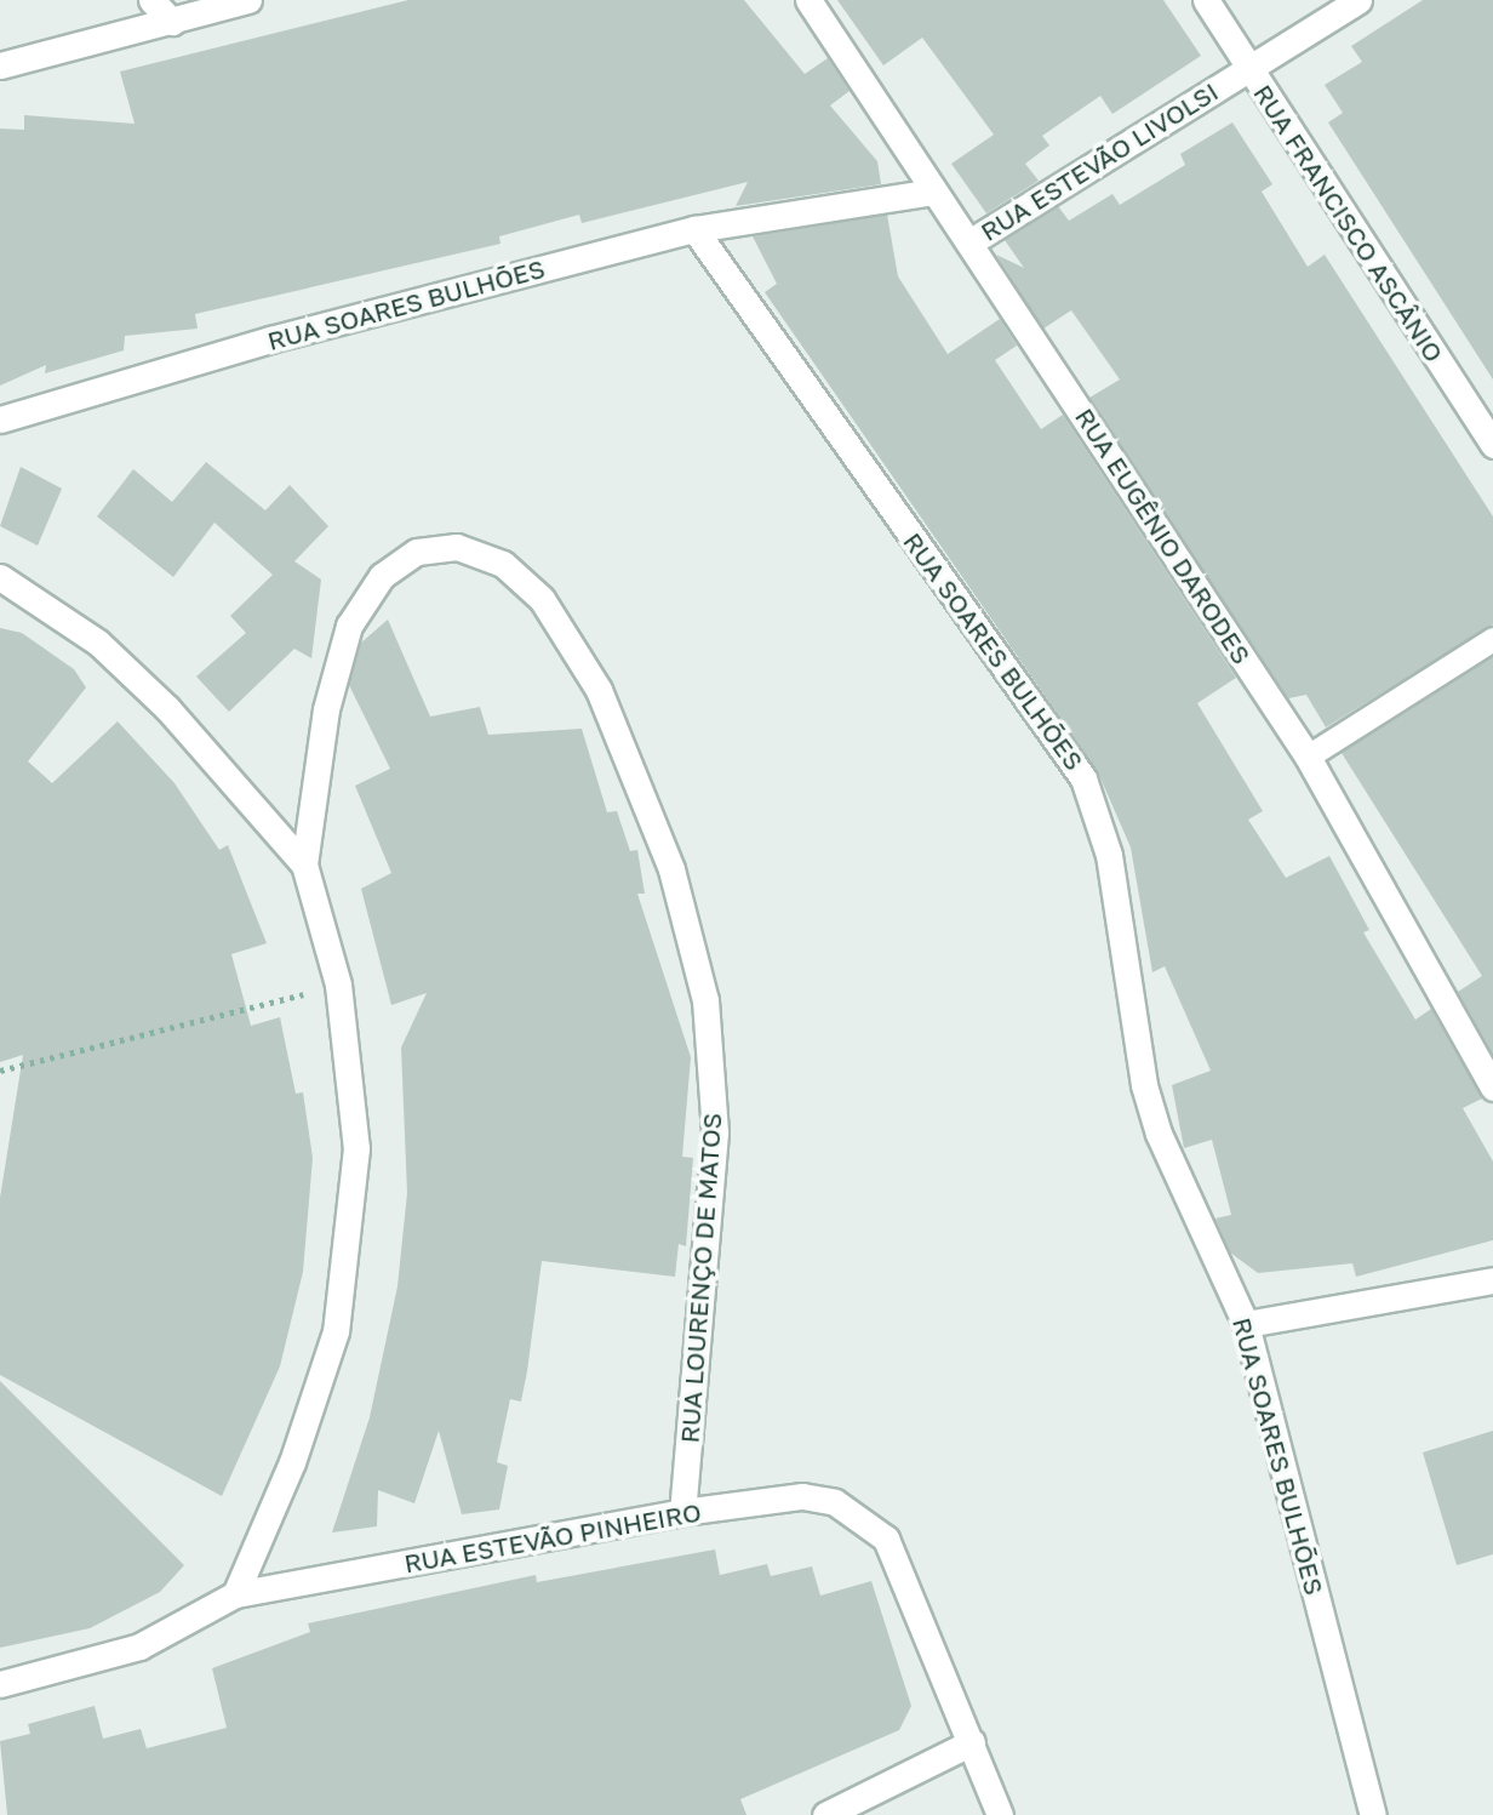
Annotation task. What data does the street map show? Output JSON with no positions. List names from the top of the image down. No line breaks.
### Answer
{"streets":{"street":["RUA ESTEVÃO LIVOLSI","RUA FRANCISCO ASCÂNIO","RUA SOARES BULHÕES","RUA EUGÊNIO DARODES","RUA LOURENÇO DE MATOS","RUA ESTEVÃO PINHEIRO"]},"crossings":[["RUA ESTEVÃO LIVOLSI","RUA FRANCISCO ASCÂNIO"],["RUA ESTEVÃO LIVOLSI","RUA EUGÊNIO DARODES"],["RUA LOURENÇO DE MATOS","RUA ESTEVÃO PINHEIRO"]]}
